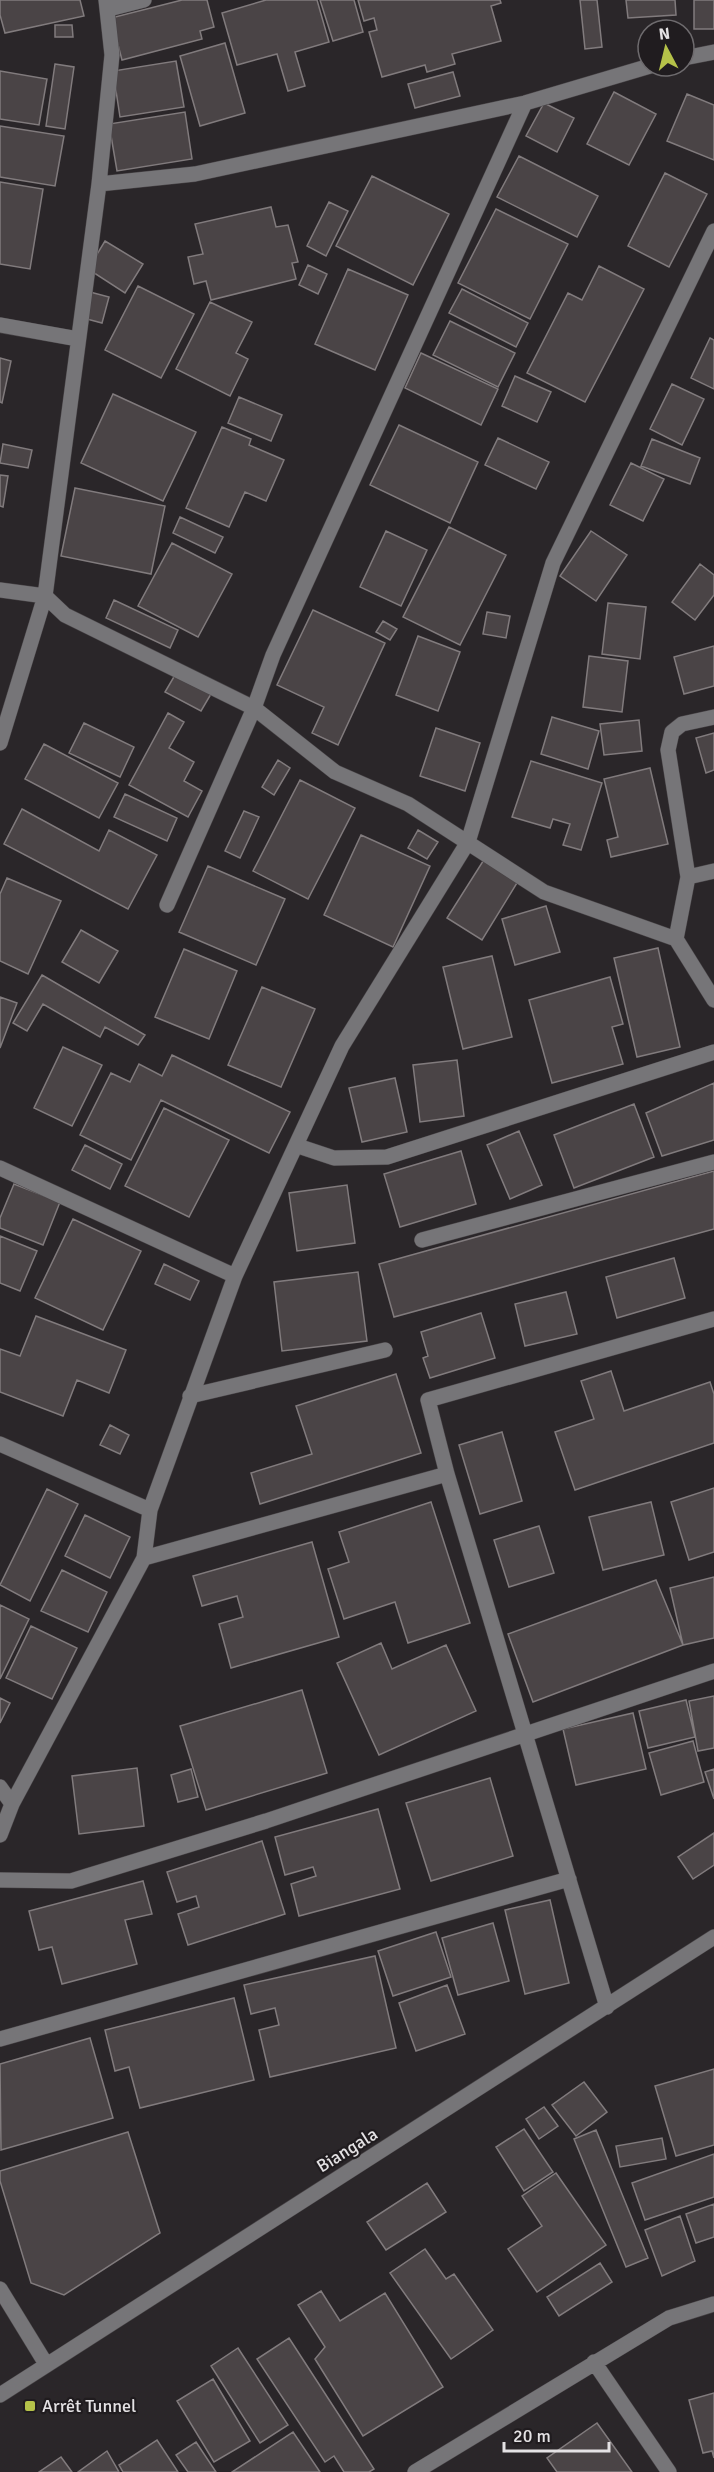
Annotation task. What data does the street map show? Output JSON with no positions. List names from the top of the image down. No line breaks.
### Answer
{"streets":{"street":["Biangala"]},"places":{"transit":["Arrêt Tunnel"]},"scale_bar":"20 m","north":"top"}
